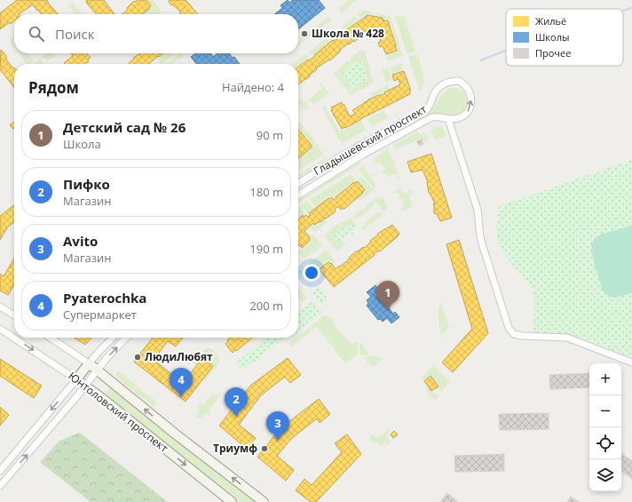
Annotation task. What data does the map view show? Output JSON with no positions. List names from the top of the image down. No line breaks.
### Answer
{"streets":{"street":["Гладышевский проспект","Юнтоловский проспект"]},"places":["Школа № 428","ЛюдиЛюбят","Триумф"],"legend":["Жильё","Школы","Прочее"],"page":{"search":"Поиск","heading":["Рядом","Найдено: 4"],"list":[{"mark":"1","name":"Детский сад № 26","note":"Школа","value":"90 m"},{"mark":"2","name":"Пифко","note":"Магазин","value":"180 m"},{"mark":"3","name":"Avito","note":"Магазин","value":"190 m"},{"mark":"4","name":"Pyaterochka","note":"Супермаркет","value":"200 m"}],"pins":["1","4","2","3"],"map_buttons":["+","−"]}}
